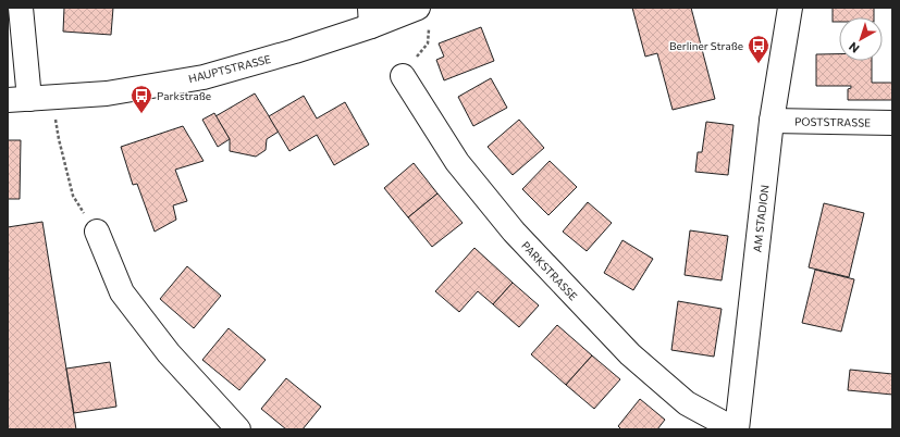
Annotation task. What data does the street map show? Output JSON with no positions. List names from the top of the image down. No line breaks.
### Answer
{"streets":{"street":["HAUPTSTRASSE","POSTSTRASSE","AM STADION","PARKSTRASSE"]},"crossings":[["POSTSTRASSE","AM STADION"],["AM STADION","PARKSTRASSE"]],"places":{"bus stop":["Berliner Straße","Parkstraße"]},"north":"bottom left"}
